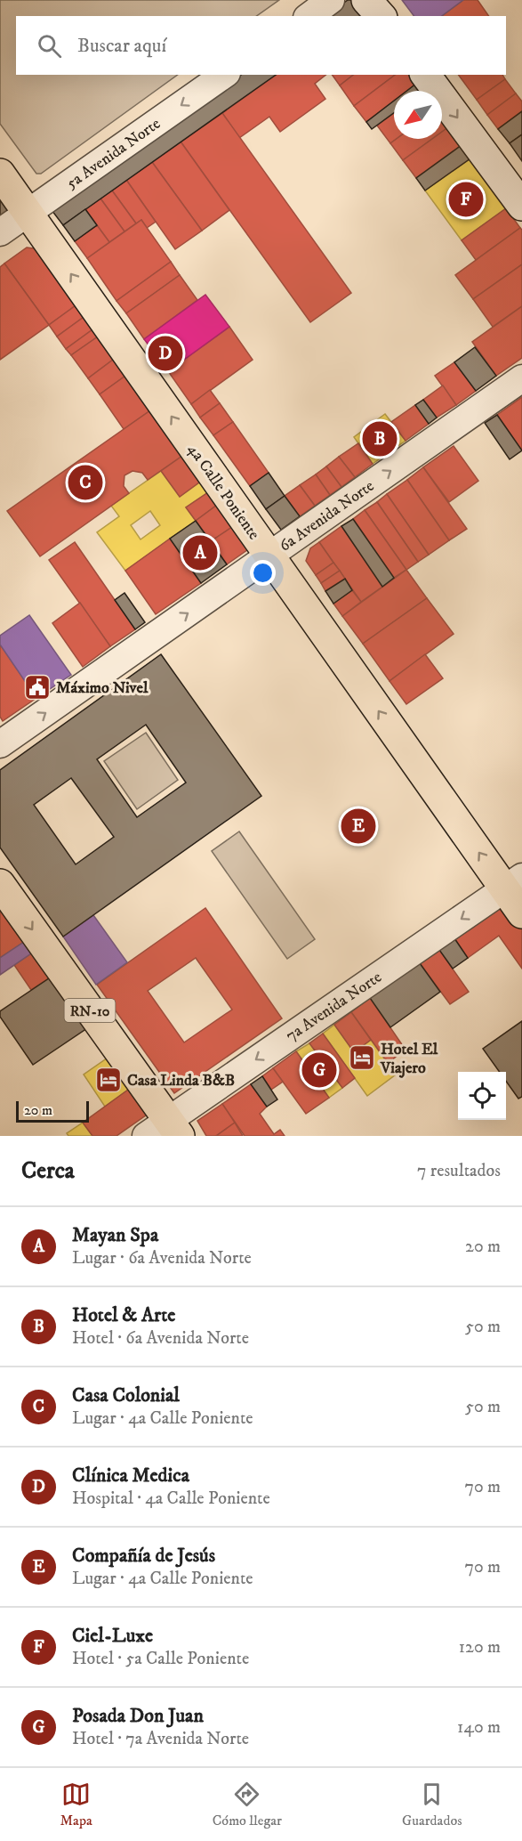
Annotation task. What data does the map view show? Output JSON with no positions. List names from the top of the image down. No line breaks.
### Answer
{"streets":{"main road":["4a Calle Poniente","RN-10"],"street":["5a Avenida Norte","6a Avenida Norte","7a Avenida Norte"]},"crossings":[["5a Avenida Norte","4a Calle Poniente"],["4a Calle Poniente","6a Avenida Norte"],["4a Calle Poniente","7a Avenida Norte"],["7a Avenida Norte","RN-10"]],"one_way":["5a Avenida Norte","4a Calle Poniente","6a Avenida Norte","7a Avenida Norte"],"places":{"public building":["Máximo Nivel"],"hotel":["Hotel El Viajero","Casa Linda B&B"]},"scale_bar":"20 m","north":"bottom left","page":{"search":"Buscar aquí","pins":["F","D","B","C","A","E","G"],"scale":"20 m","heading":["Cerca","7 resultados"],"list":[{"mark":"A","name":"Mayan Spa","note":"Lugar · 6a Avenida Norte","value":"20 m"},{"mark":"B","name":"Hotel & Arte","note":"Hotel · 6a Avenida Norte","value":"50 m"},{"mark":"C","name":"Casa Colonial","note":"Lugar · 4a Calle Poniente","value":"50 m"},{"mark":"D","name":"Clínica Medica","note":"Hospital · 4a Calle Poniente","value":"70 m"},{"mark":"E","name":"Compañía de Jesús","note":"Lugar · 4a Calle Poniente","value":"70 m"},{"mark":"F","name":"Ciel-Luxe","note":"Hotel · 5a Calle Poniente","value":"120 m"},{"mark":"G","name":"Posada Don Juan","note":"Hotel · 7a Avenida Norte","value":"140 m"}],"nav":["Mapa","Cómo llegar","Guardados"]}}
